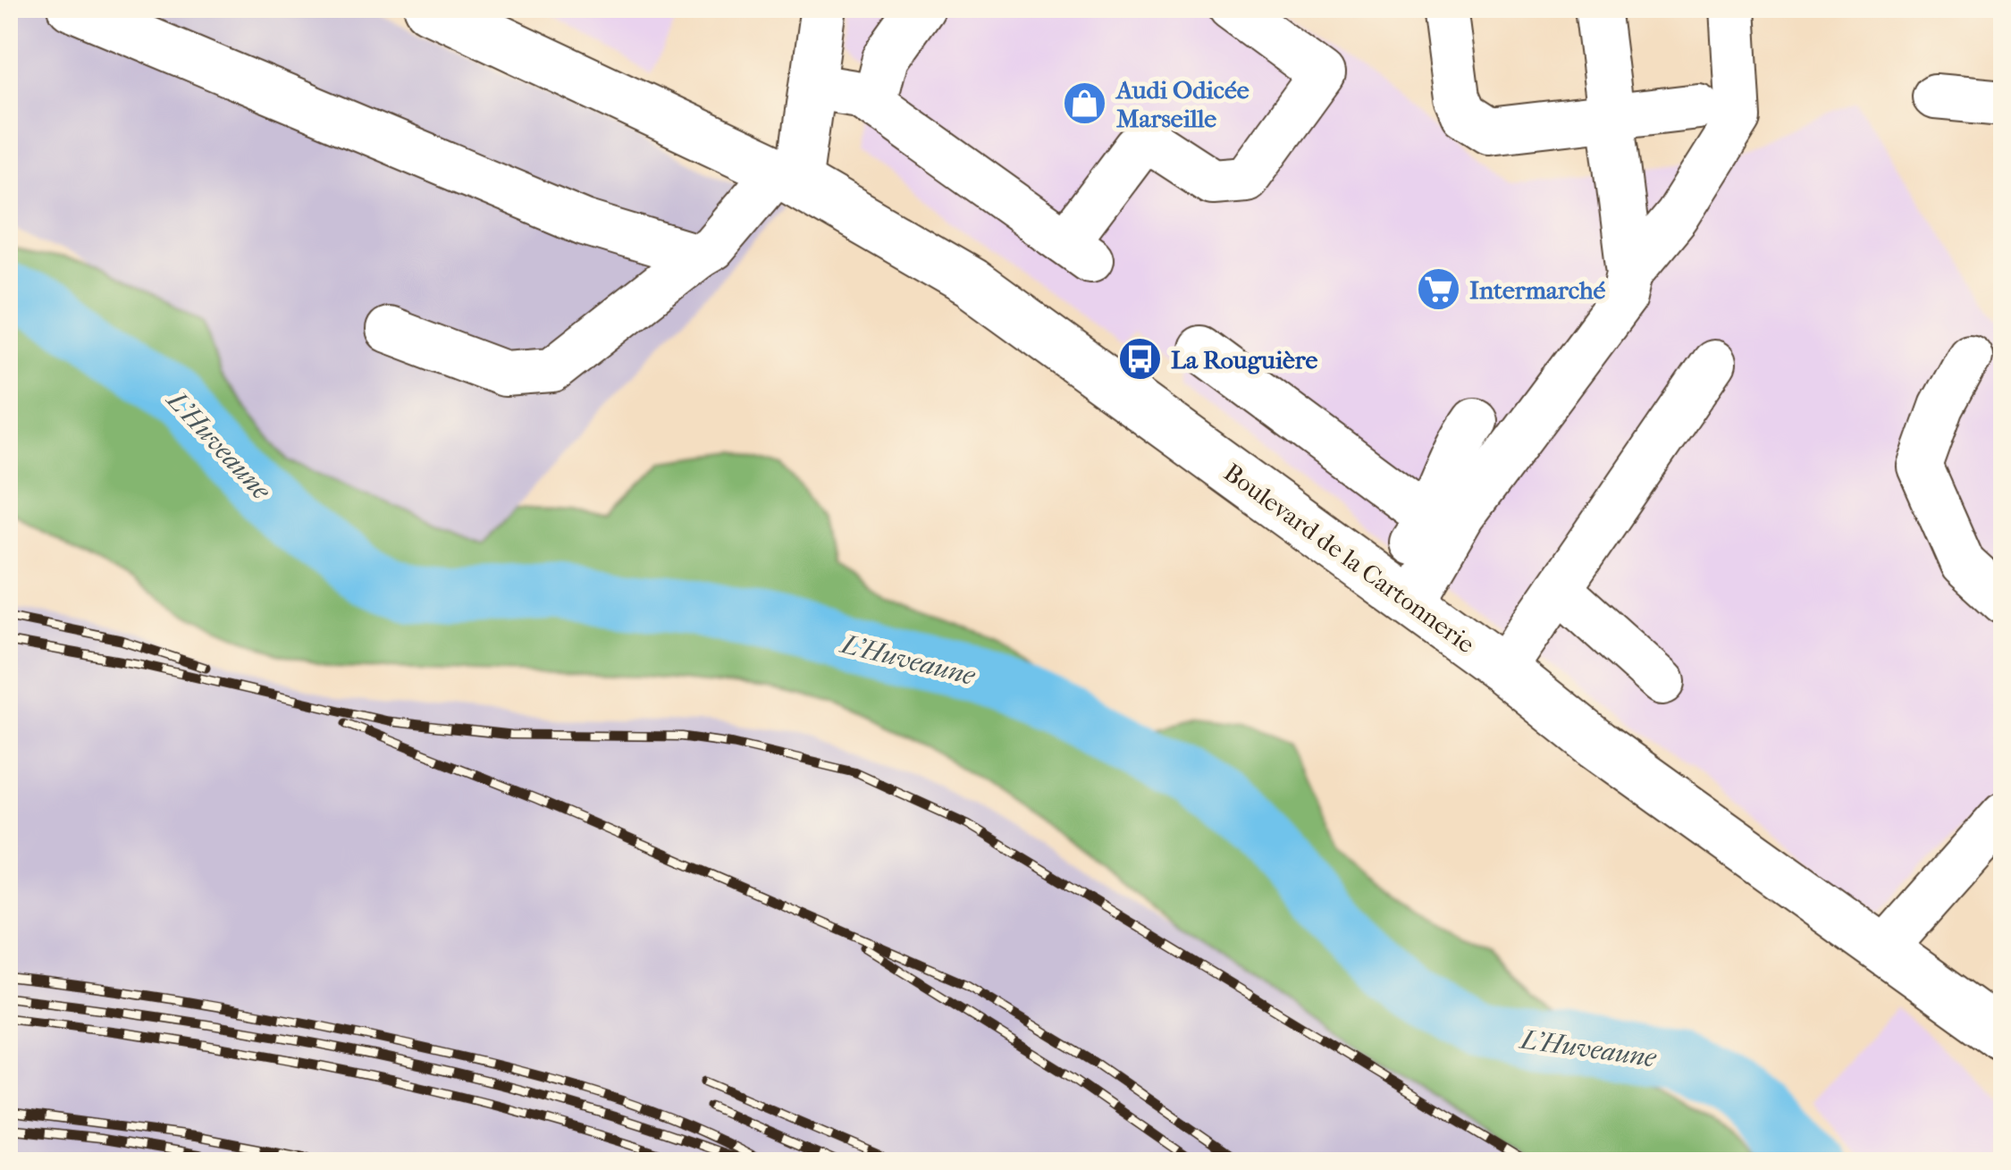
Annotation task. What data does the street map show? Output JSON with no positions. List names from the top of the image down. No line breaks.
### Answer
{"streets":{"main road":["Boulevard de la Cartonnerie"]},"water":["L'Huveaune"],"places":{"shop":["Audi Odicée Marseille"],"supermarket":["Intermarché"],"bus stop":["La Rouguière"]}}
